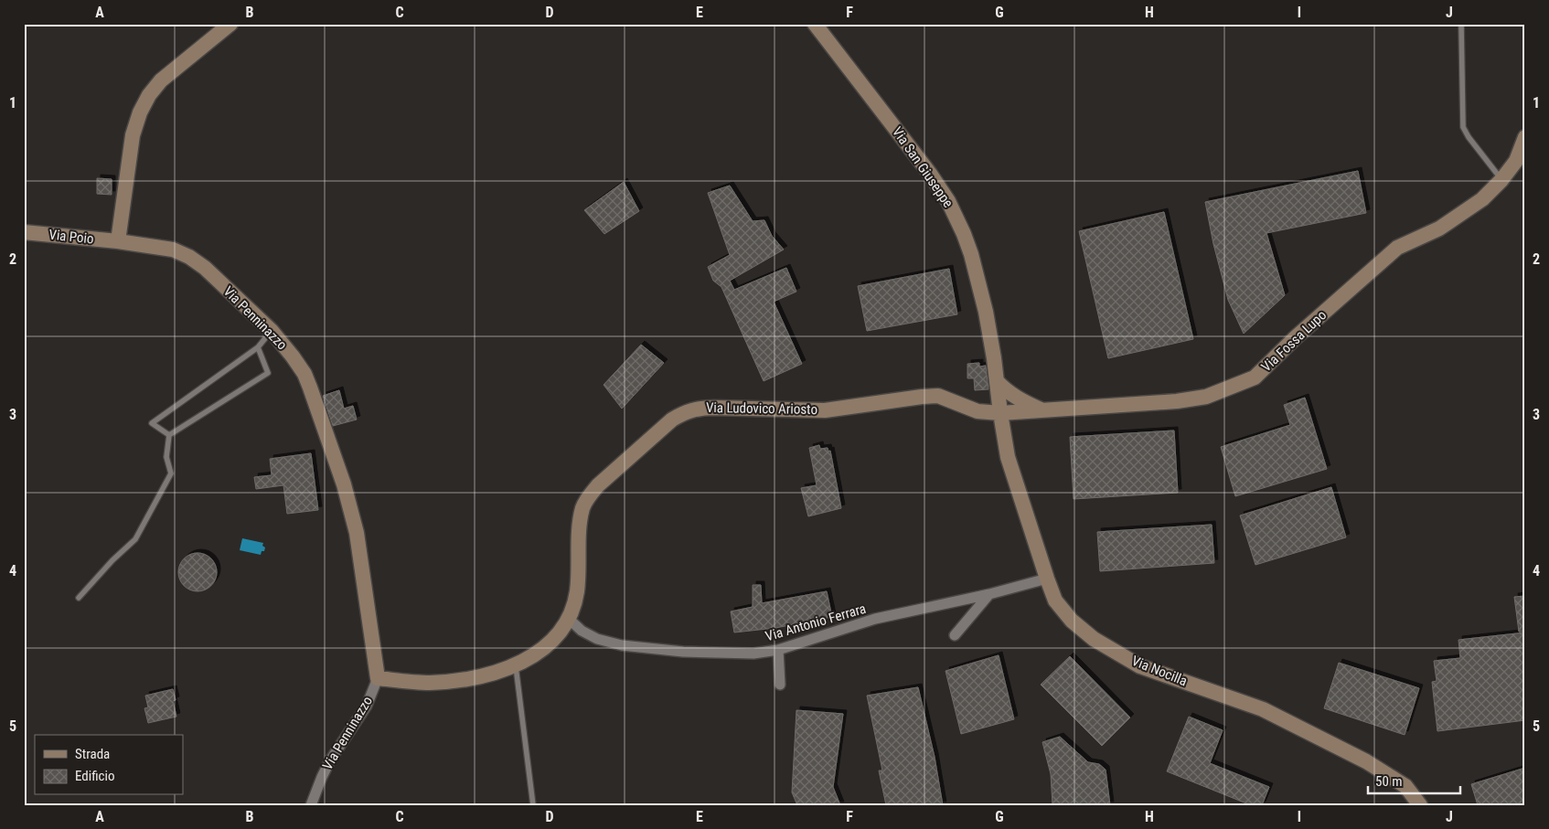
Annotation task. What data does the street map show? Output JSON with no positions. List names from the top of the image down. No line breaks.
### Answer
{"streets":{"street":["Via San Giuseppe","Via Poio","Via Penninazzo","Via Fossa Lupo","Via Ludovico Ariosto","Via Antonio Ferrara","Via Nocilla"]},"crossings":[["Via San Giuseppe","Via Fossa Lupo"],["Via San Giuseppe","Via Ludovico Ariosto"],["Via San Giuseppe","Via Nocilla"],["Via Poio","Via Penninazzo"],["Via Penninazzo","Via Ludovico Ariosto"],["Via Fossa Lupo","Via Ludovico Ariosto"],["Via Fossa Lupo","Via Nocilla"],["Via Ludovico Ariosto","Via Antonio Ferrara"],["Via Ludovico Ariosto","Via Nocilla"],["Via Antonio Ferrara","Via Nocilla"]],"legend":["Strada","Edificio"],"scale_bar":"50 m","grid":{"columns":["A","B","C","D","E","F","G","H","I","J"],"rows":["1","2","3","4","5"]}}
